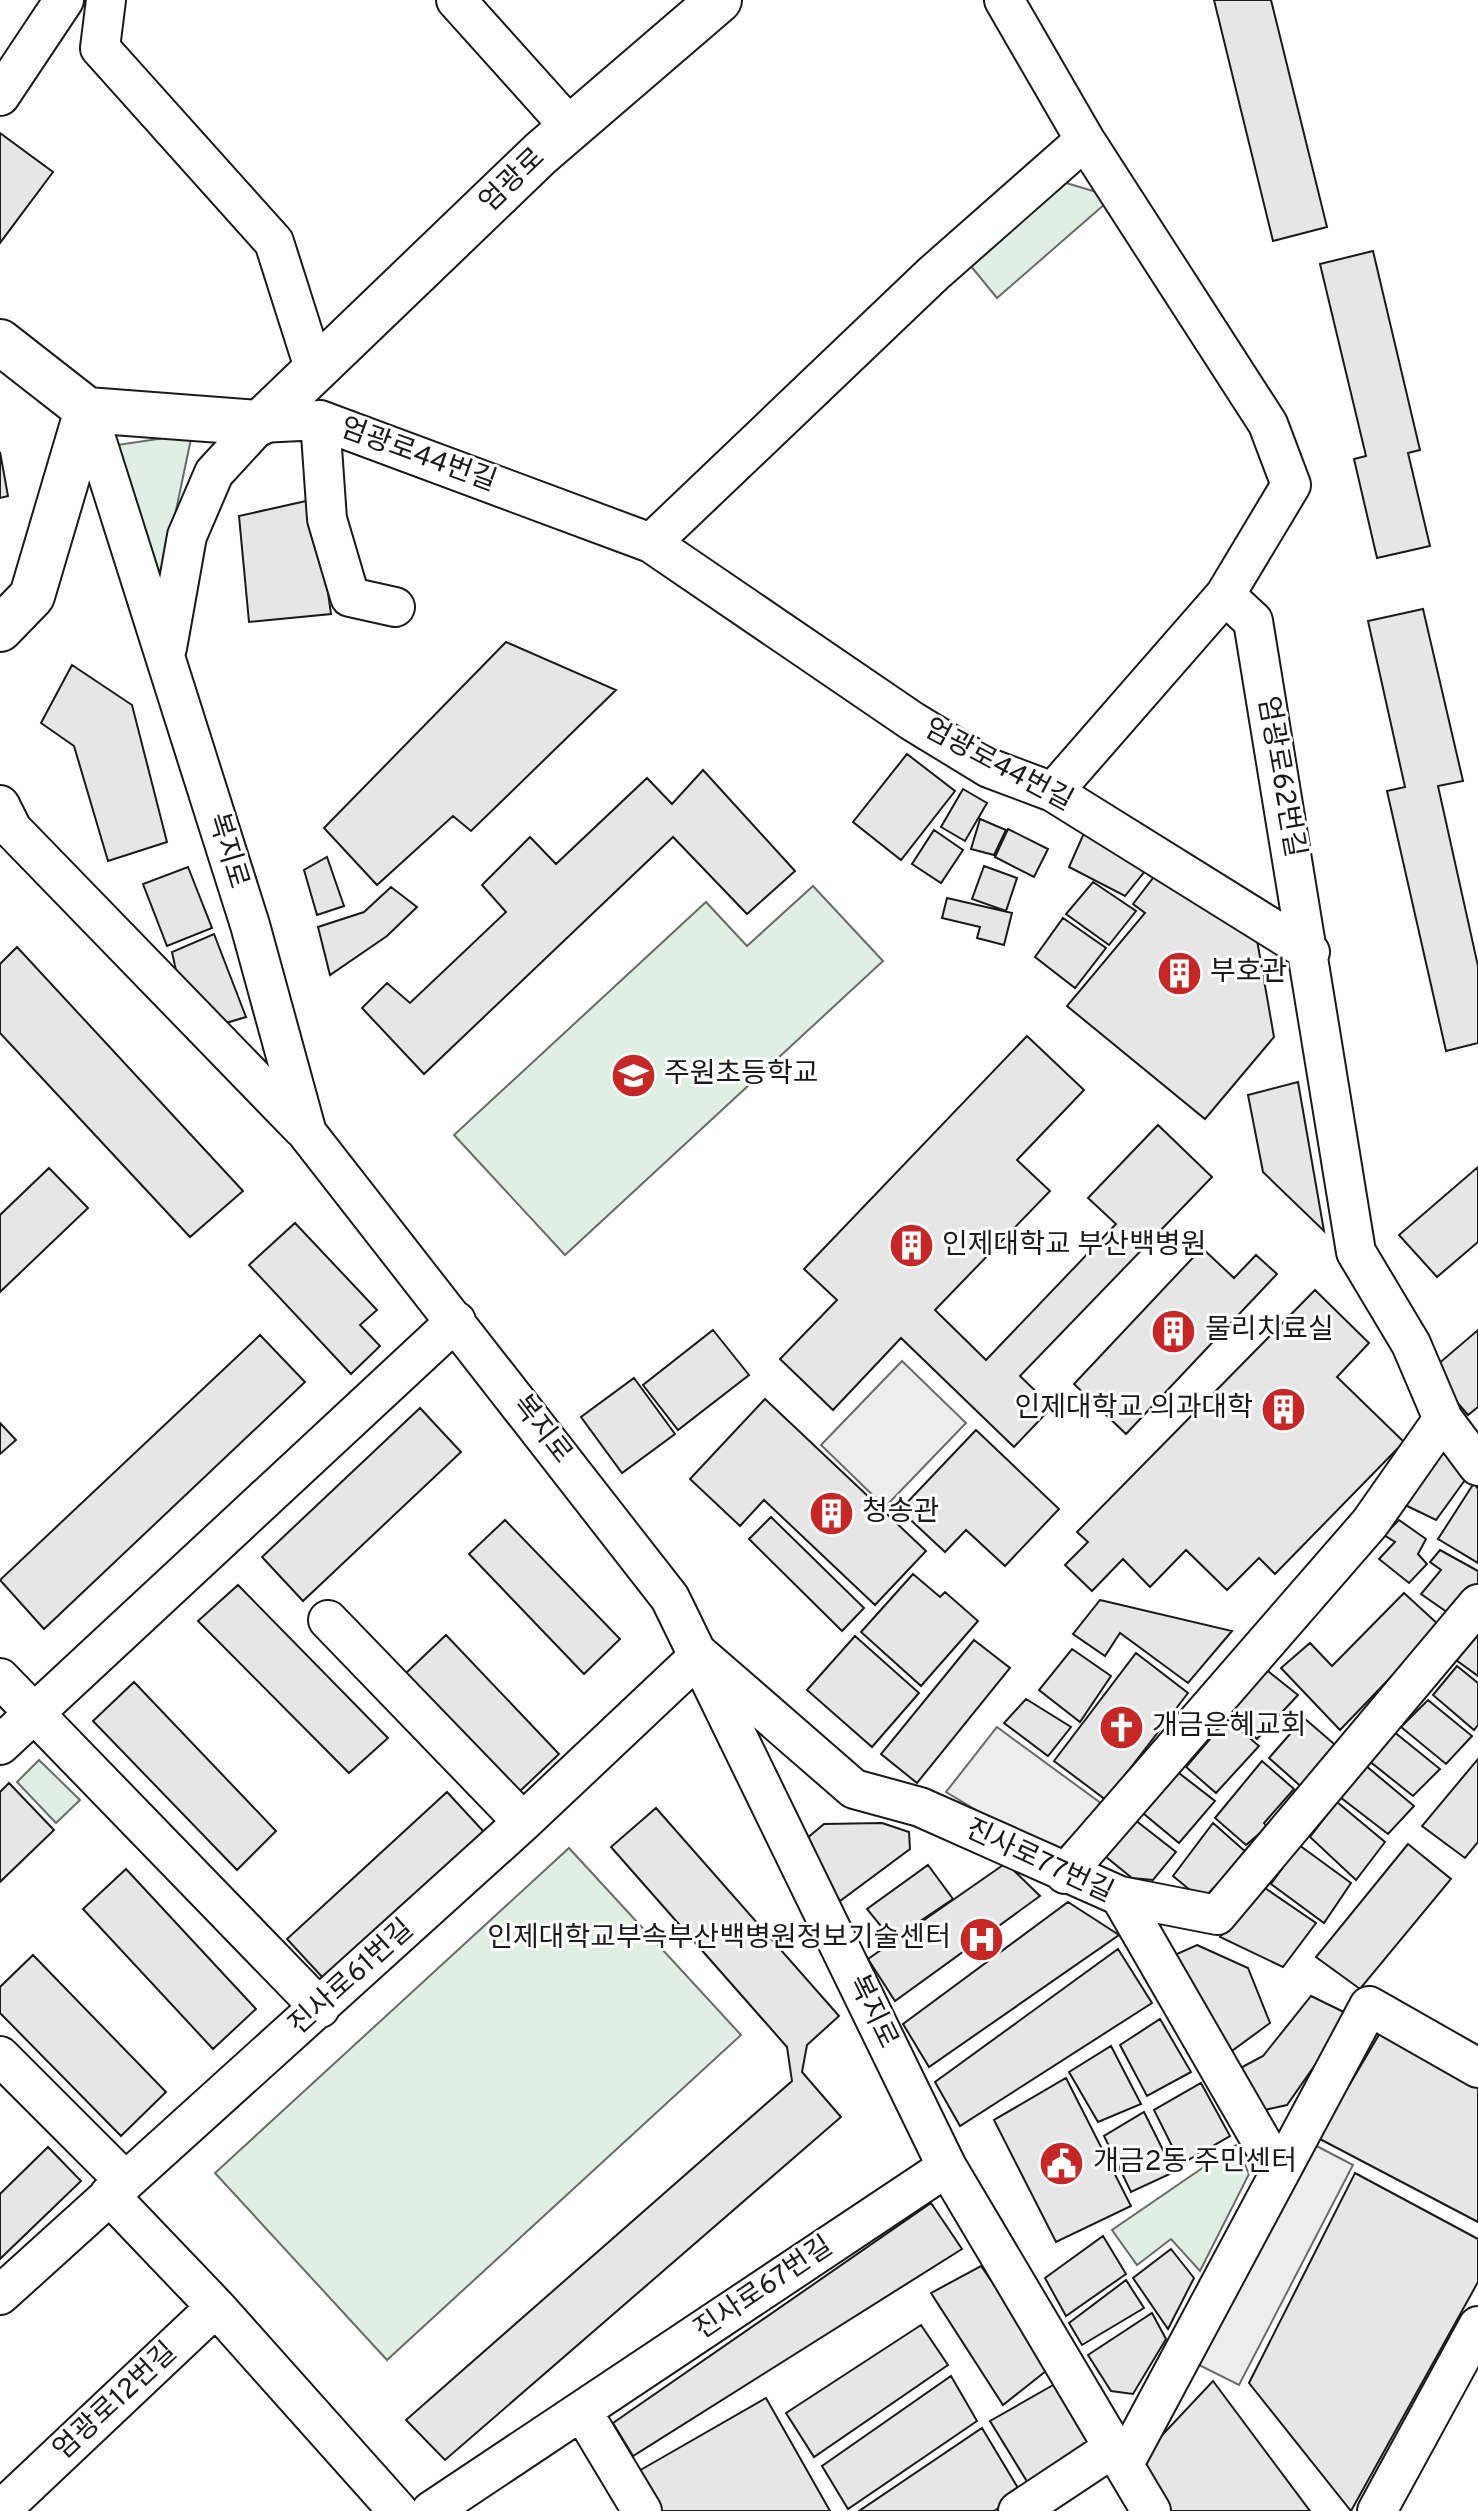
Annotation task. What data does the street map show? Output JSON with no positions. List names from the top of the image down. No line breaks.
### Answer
{"streets":{"main road":["엄광로"],"street":["엄광로44번길","엄광로62번길","복지로","진사로77번길","진사로61번길","진사로67번길","엄광로12번길"]},"crossings":[["엄광로","엄광로44번길"],["엄광로44번길","엄광로62번길"],["복지로","진사로77번길"],["복지로","진사로61번길"],["복지로","진사로67번길"],["진사로77번길","진사로61번길"]],"places":{"building":["부호관","인제대학교 부산백병원","물리치료실","인제대학교 의과대학","청송관"],"school or university":["주원초등학교"],"church":["개금은혜교회"],"hospital":["인제대학교부속부산백병원정보기술센터"],"public building":["개금2동 주민센터"]}}
